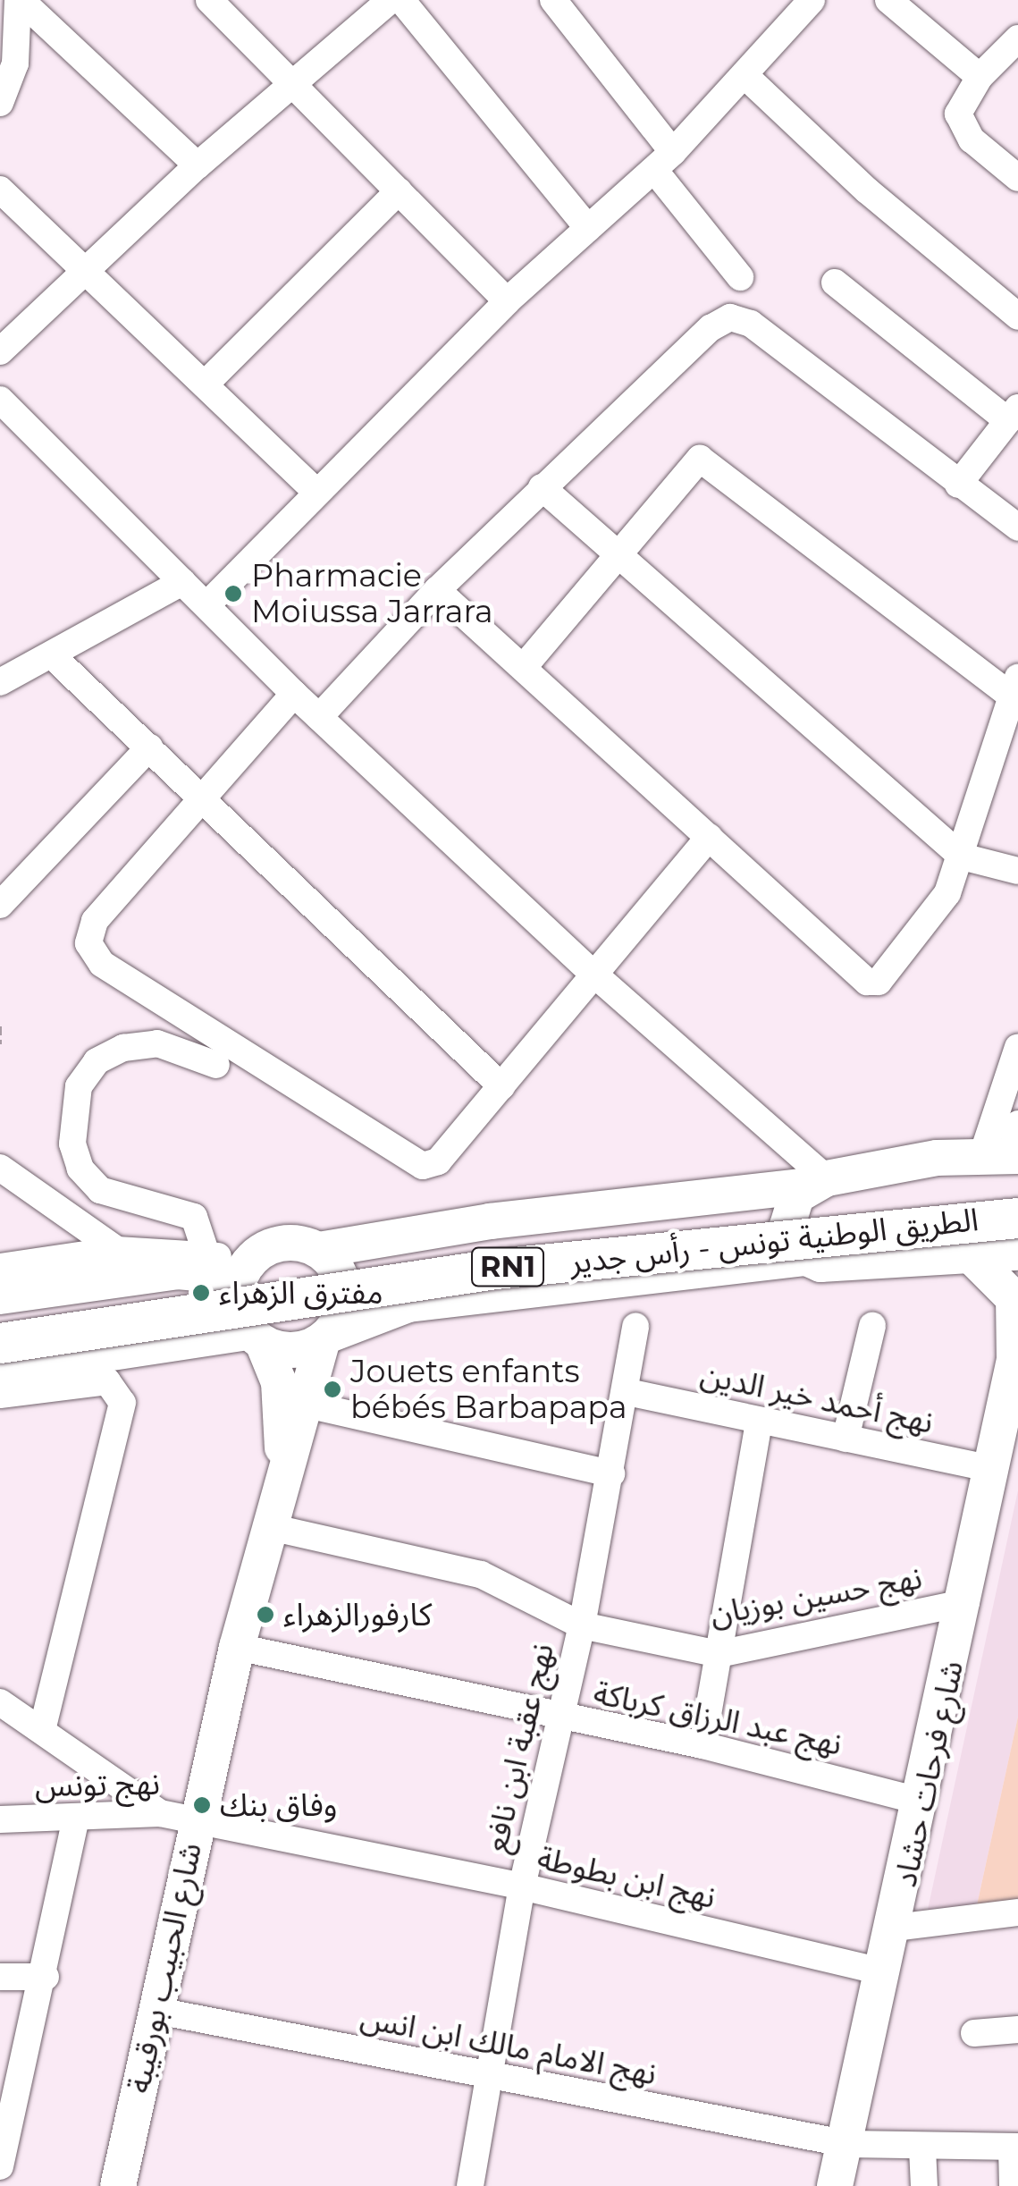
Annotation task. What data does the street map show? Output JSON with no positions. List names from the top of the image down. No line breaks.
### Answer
{"streets":{"highway":["الطريق الوطنية تونس - رأس جدير","RN1"],"main road":["شارع فرحات حشاد","شارع الحبيب بورقيبة"],"street":["نهج أحمد خير الدين","نهج حسين بوزيان","نهج عبد الرزاق كرباكة","نهج عقبة ابن نافع","نهج تونس","نهج ابن بطوطة","نهج الامام مالك ابن انس"]},"crossings":[["نهج أحمد خير الدين","نهج عقبة ابن نافع"],["نهج أحمد خير الدين","شارع فرحات حشاد"],["نهج حسين بوزيان","نهج عقبة ابن نافع"],["نهج حسين بوزيان","شارع فرحات حشاد"],["نهج حسين بوزيان","شارع الحبيب بورقيبة"],["نهج عبد الرزاق كرباكة","نهج عقبة ابن نافع"],["نهج عبد الرزاق كرباكة","شارع فرحات حشاد"],["نهج عبد الرزاق كرباكة","شارع الحبيب بورقيبة"],["نهج عقبة ابن نافع","نهج ابن بطوطة"],["نهج عقبة ابن نافع","نهج الامام مالك ابن انس"],["شارع فرحات حشاد","نهج ابن بطوطة"],["شارع فرحات حشاد","نهج الامام مالك ابن انس"],["نهج تونس","نهج ابن بطوطة"],["نهج تونس","شارع الحبيب بورقيبة"],["نهج ابن بطوطة","شارع الحبيب بورقيبة"],["شارع الحبيب بورقيبة","نهج الامام مالك ابن انس"]],"places":["Pharmacie Moiussa Jarrara","مفترق الزهراء","Jouets enfants bébés Barbapapa","كارفورالزهراء","وفاق بنك"]}
